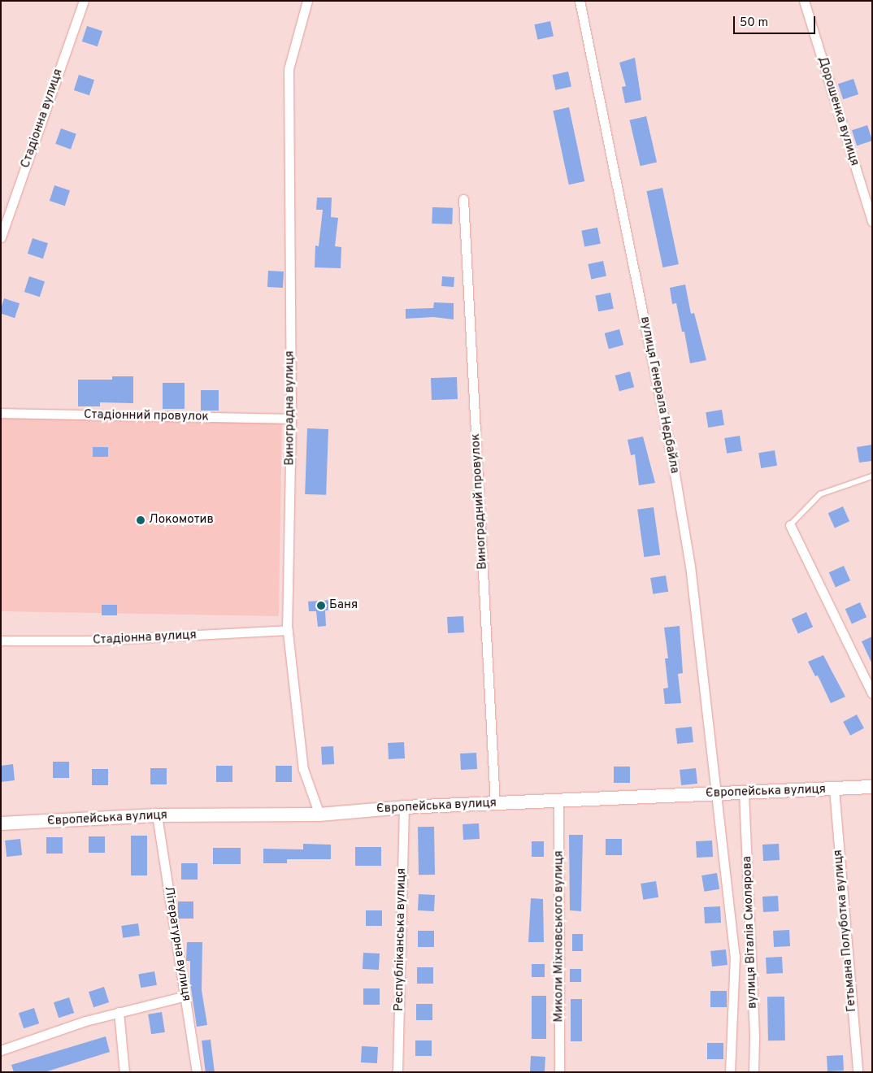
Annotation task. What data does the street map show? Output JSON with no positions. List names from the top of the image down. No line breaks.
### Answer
{"streets":{"street":["Дорошенка вулиця","Стадіонна вулиця","вулиця Генерала Недбайла","Виноградна вулиця","Стадіонний провулок","Виноградний провулок","Європейська вулиця","Гетьмана Полуботка вулиця","вулиця Віталія Смолярова","Миколи Міхновського вулиця","Республіканська вулиця","Літературна вулиця"]},"crossings":[["Стадіонна вулиця","Виноградна вулиця"],["вулиця Генерала Недбайла","Європейська вулиця"],["вулиця Генерала Недбайла","вулиця Віталія Смолярова"],["Виноградна вулиця","Стадіонний провулок"],["Виноградна вулиця","Європейська вулиця"],["Виноградний провулок","Європейська вулиця"],["Європейська вулиця","Гетьмана Полуботка вулиця"],["Європейська вулиця","вулиця Віталія Смолярова"],["Європейська вулиця","Миколи Міхновського вулиця"],["Європейська вулиця","Республіканська вулиця"],["Європейська вулиця","Літературна вулиця"]],"places":["Локомотив","Баня"],"scale_bar":"50 m"}
